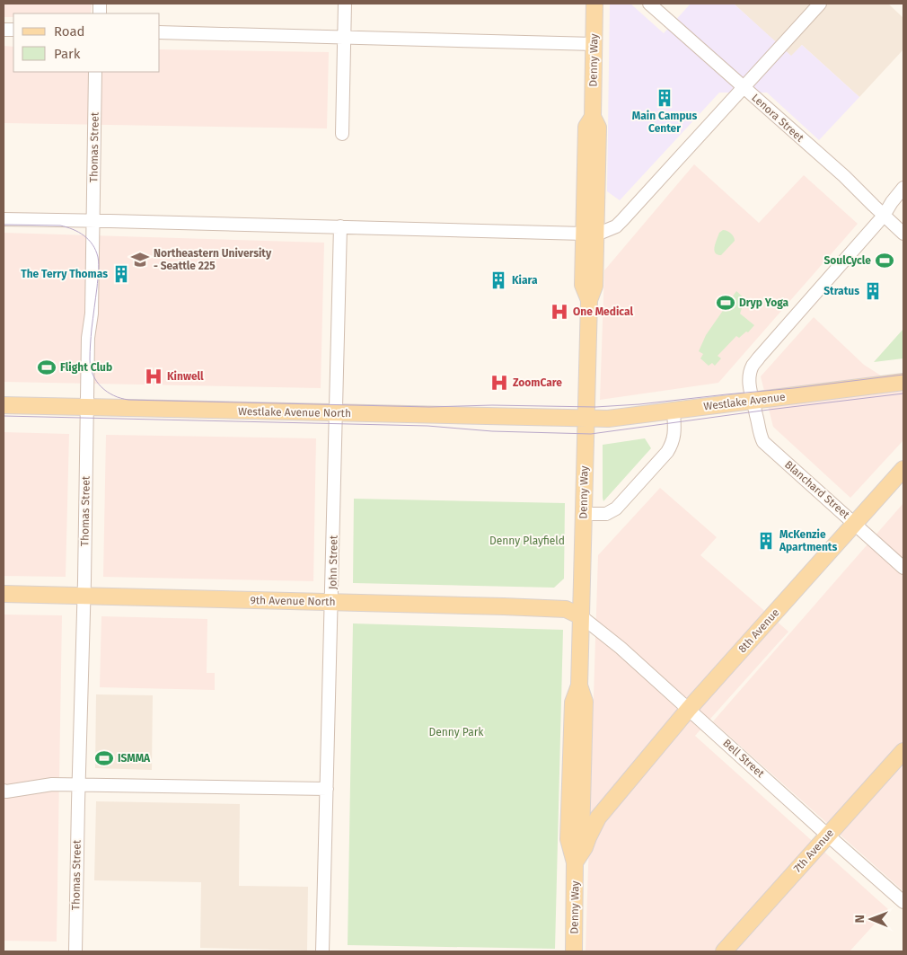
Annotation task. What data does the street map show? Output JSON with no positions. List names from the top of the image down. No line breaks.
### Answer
{"streets":{"main road":["Denny Way","Westlake Avenue","Westlake Avenue North","9th Avenue North","8th Avenue","7th Avenue"],"street":["Lenora Street","Thomas Street","Blanchard Street","John Street","Bell Street"]},"crossings":[["Denny Way","Westlake Avenue"],["Denny Way","Westlake Avenue North"],["Denny Way","9th Avenue North"],["Denny Way","8th Avenue"],["Denny Way","Bell Street"],["Lenora Street","Blanchard Street"],["Thomas Street","Westlake Avenue North"],["Thomas Street","9th Avenue North"],["Westlake Avenue","Westlake Avenue North"],["Westlake Avenue","Blanchard Street"],["Westlake Avenue North","John Street"],["Blanchard Street","8th Avenue"],["John Street","9th Avenue North"],["9th Avenue North","Bell Street"],["8th Avenue","Bell Street"],["Bell Street","7th Avenue"]],"parks":["Denny Playfield","Denny Park"],"places":{"building":["Main Campus Center","The Terry Thomas","Kiara","Stratus","McKenzie Apartments"],"school or university":["Northeastern University - Seattle 225"],"sports":["SoulCycle","Dryp Yoga","Flight Club","ISMMA"],"hospital":["One Medical","Kinwell","ZoomCare"]},"legend":["Road","Park"],"north":"left"}
